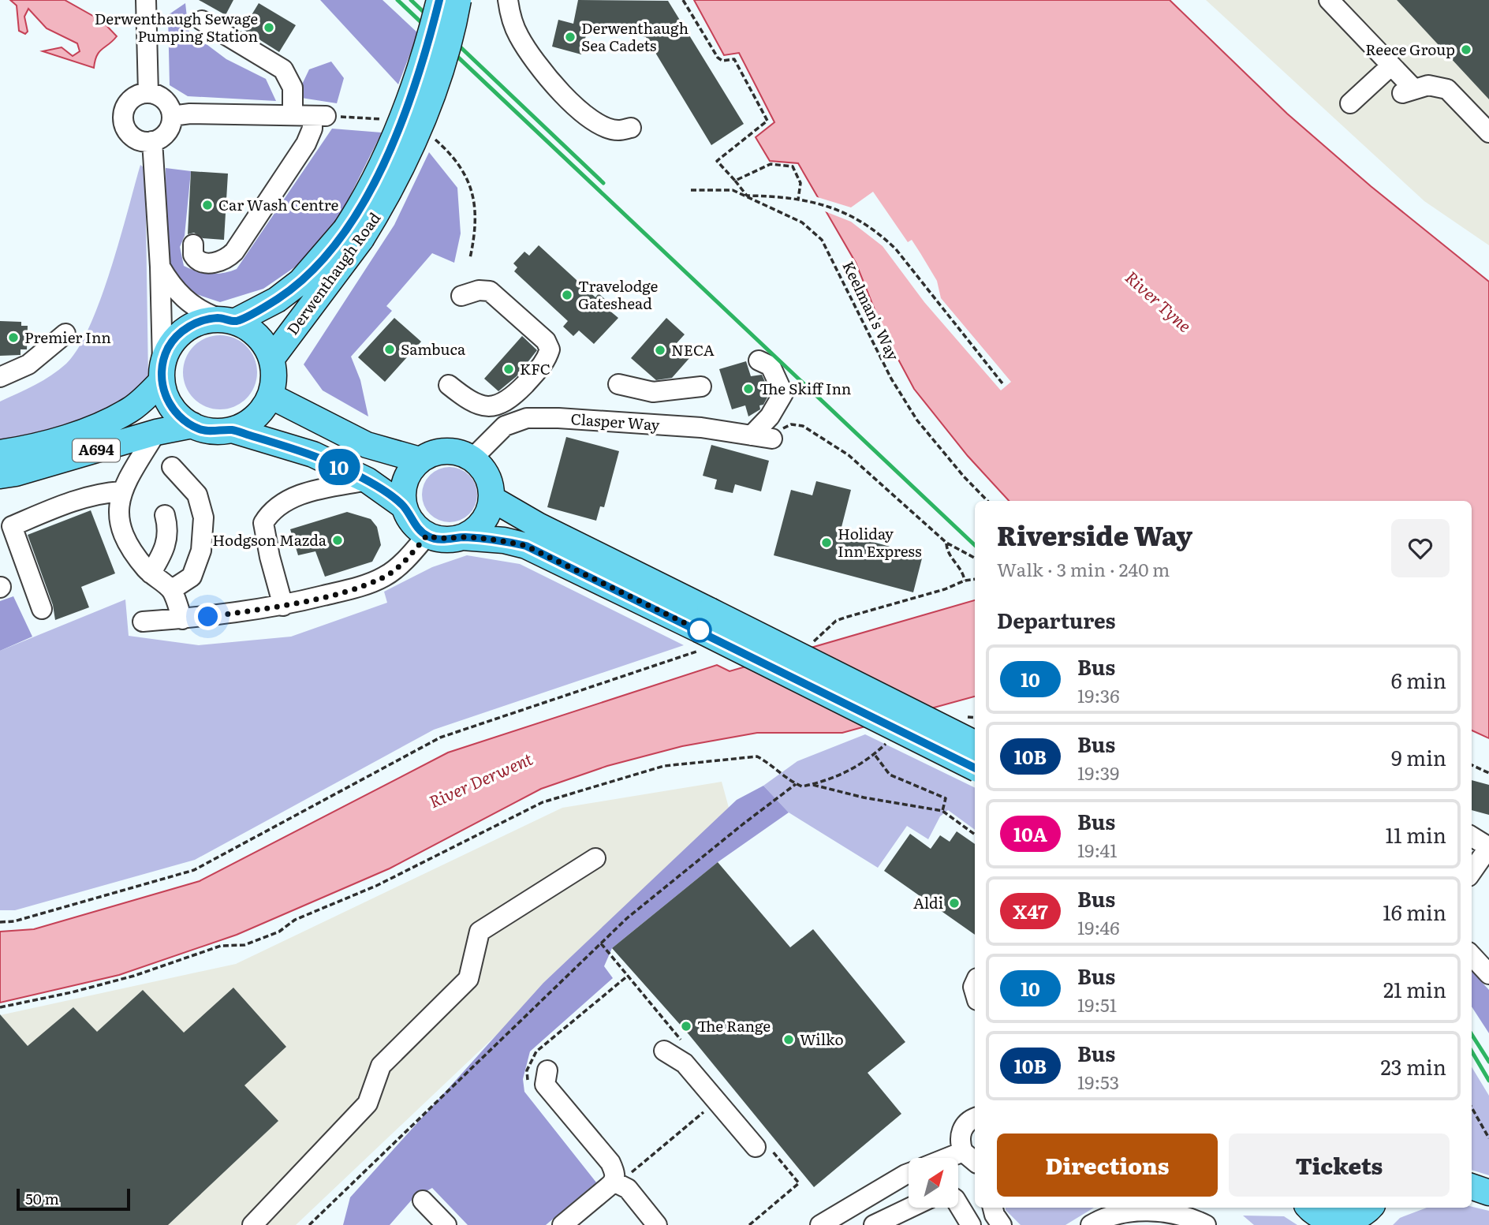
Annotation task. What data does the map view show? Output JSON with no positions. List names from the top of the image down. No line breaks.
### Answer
{"streets":{"main road":["Derwenthaugh Road","A694"],"street":["Clasper Way"],"path":["Keelman's Way"]},"crossings":[["Derwenthaugh Road","A694"]],"water":["River Tyne","River Derwent"],"places":["Derwenthaugh Sewage Pumping Station","Derwenthaugh Sea Cadets","Reece Group","Car Wash Centre","Travelodge Gateshead","Premier Inn","Sambuca","NECA","KFC","The Skiff Inn","Hodgson Mazda","Holiday Inn Express","Aldi","The Range","Wilko"],"lines":["bus line 10"],"scale_bar":"50 m","north":"top right","page":{"on_map":"10","heading":[["Riverside Way","Walk · 3 min · 240 m"],"Departures"],"list":[{"mark":"10","name":"Bus","note":"19:36","value":"6 min"},{"mark":"10B","name":"Bus","note":"19:39","value":"9 min"},{"mark":"10A","name":"Bus","note":"19:41","value":"11 min"},{"mark":"X47","name":"Bus","note":"19:46","value":"16 min"},{"mark":"10","name":"Bus","note":"19:51","value":"21 min"},{"mark":"10B","name":"Bus","note":"19:53","value":"23 min"}],"buttons":["Directions","Tickets"],"scale":"50 m"}}
